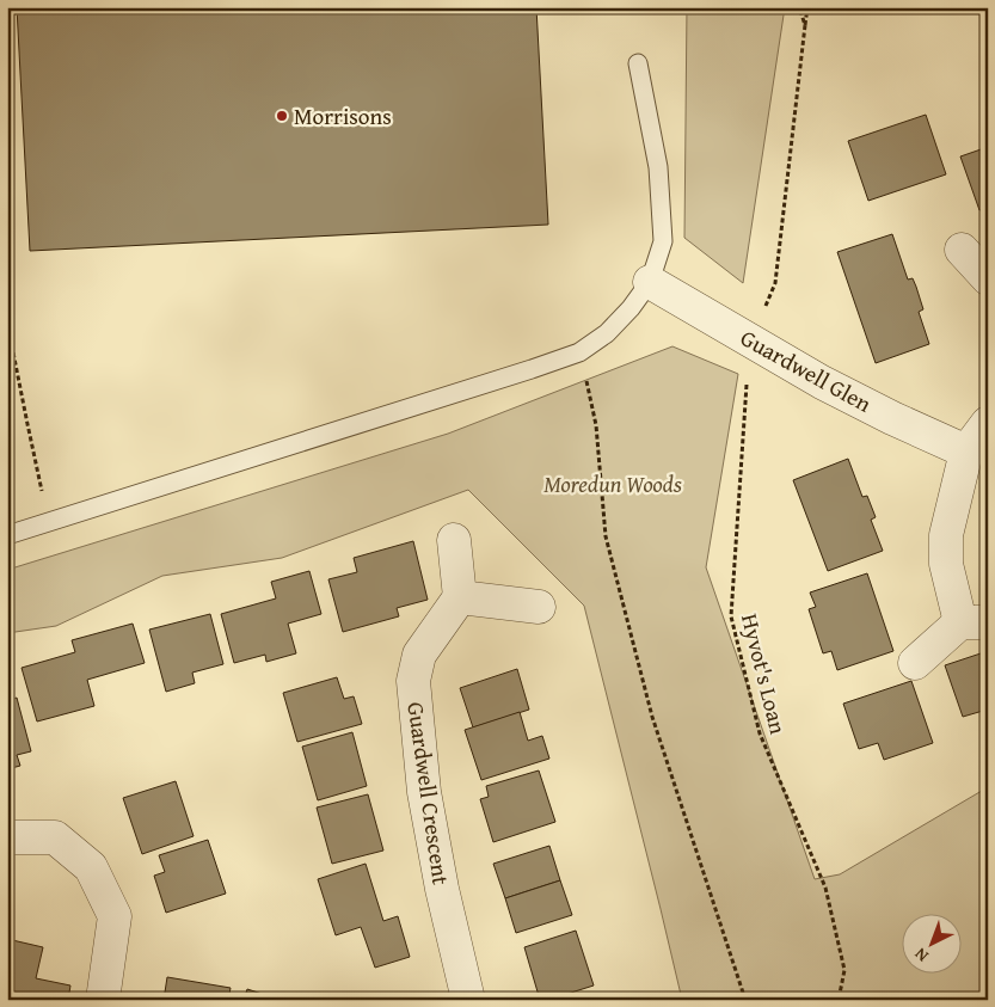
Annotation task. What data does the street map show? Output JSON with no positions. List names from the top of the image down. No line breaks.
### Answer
{"streets":{"street":["Guardwell Glen","Guardwell Crescent"],"path":["Hyvot's Loan"]},"crossings":[["Guardwell Glen","Hyvot's Loan"]],"parks":["Moredun Woods"],"places":["Morrisons"],"north":"bottom left"}
